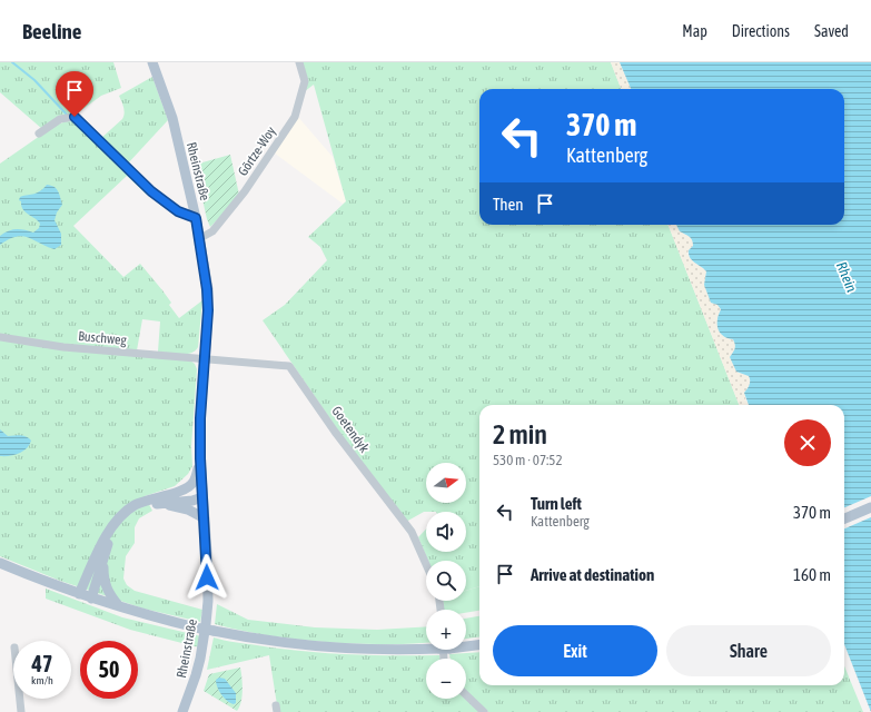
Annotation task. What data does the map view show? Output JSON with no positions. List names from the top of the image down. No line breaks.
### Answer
{"streets":{"main road":["Rheinstraße"],"street":["Görtze-Woy","Buschweg","Goetendyk"]},"crossings":[["Görtze-Woy","Rheinstraße"],["Rheinstraße","Buschweg"],["Rheinstraße","Goetendyk"],["Buschweg","Goetendyk"]],"water":["Rhein"],"north":"right","page":{"header":"Beeline","nav":["Map","Directions","Saved"],"turn":["370 m","Kattenberg"],"then":"Then","heading":["2 min","530 m · 07:52"],"map_buttons":["+","−"],"list":[{"name":"Turn left","note":"Kattenberg","value":"370 m"},{"name":"Arrive at destination","value":"160 m"}],"buttons":["Exit","Share"],"speed":"47 km/h","limit":"50"}}
